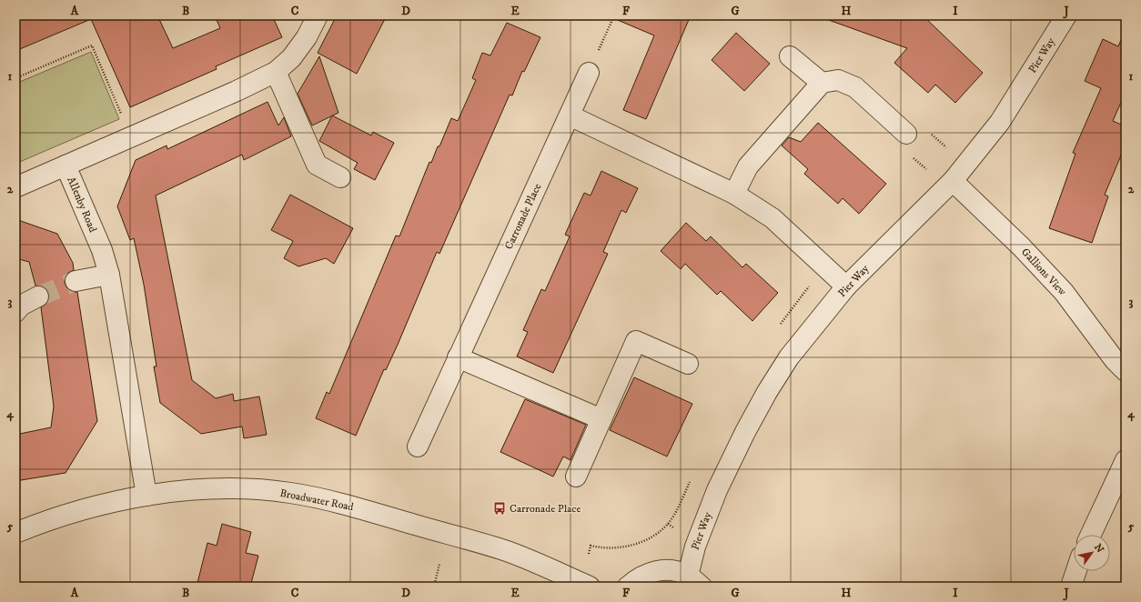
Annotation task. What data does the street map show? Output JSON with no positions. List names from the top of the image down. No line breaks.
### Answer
{"streets":{"street":["Pier Way","Allenby Road","Carronade Place","Gallions View","Broadwater Road"]},"crossings":[["Pier Way","Gallions View"],["Allenby Road","Broadwater Road"]],"places":{"bus stop":["Carronade Place"]},"north":"top right","grid":{"columns":["A","B","C","D","E","F","G","H","I","J"],"rows":["1","2","3","4","5"]}}
